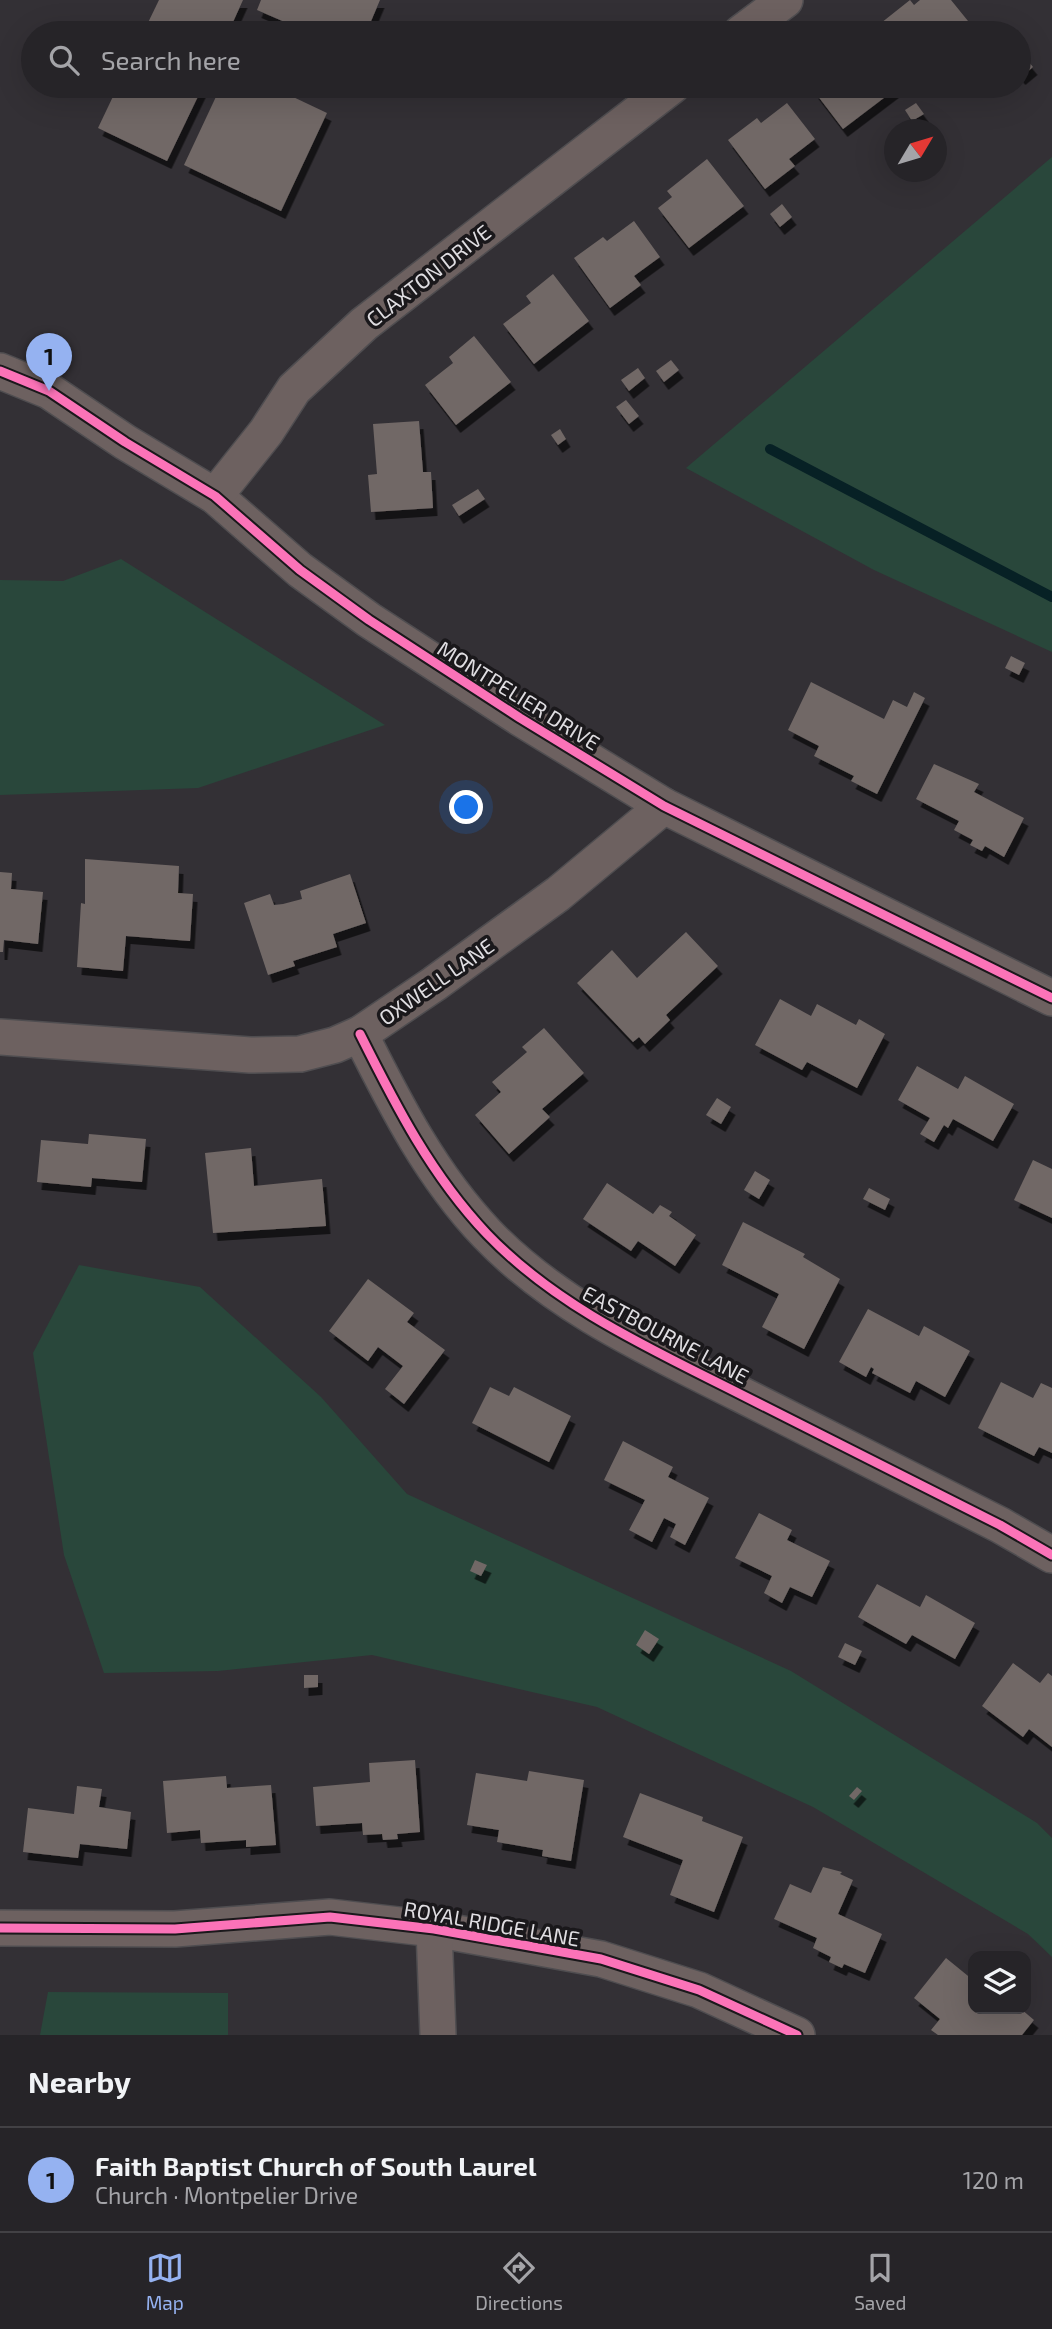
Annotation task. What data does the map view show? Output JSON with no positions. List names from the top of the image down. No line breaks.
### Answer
{"streets":{"street":["CLAXTON DRIVE","MONTPELIER DRIVE","OXWELL LANE","EASTBOURNE LANE","ROYAL RIDGE LANE"]},"crossings":[["CLAXTON DRIVE","MONTPELIER DRIVE"],["MONTPELIER DRIVE","OXWELL LANE"],["OXWELL LANE","EASTBOURNE LANE"]],"north":"top right","page":{"search":"Search here","pins":"1","heading":"Nearby","list":[{"mark":"1","name":"Faith Baptist Church of South Laurel","note":"Church · Montpelier Drive","value":"120 m"}],"nav":["Map","Directions","Saved"]}}
